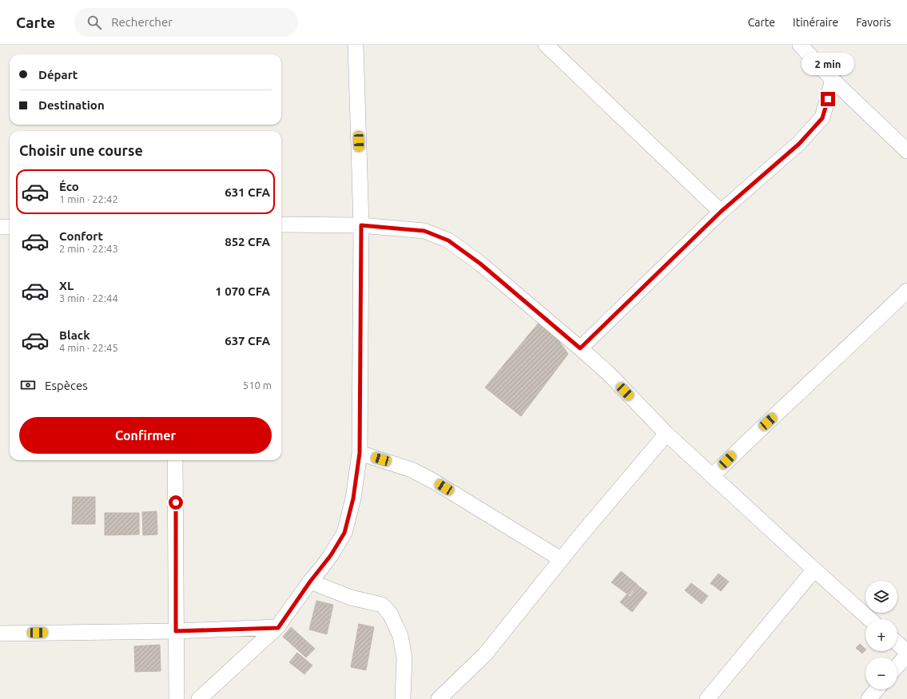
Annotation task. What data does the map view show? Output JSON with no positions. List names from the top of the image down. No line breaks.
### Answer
{"page":{"header":"Carte","search":"Rechercher","nav":["Carte","Itinéraire","Favoris"],"bubble":"2 min","banner":["Départ","Destination"],"heading":"Choisir une course","list":[{"name":"Éco","note":"1 min · 22:42","value":"631 CFA"},{"name":"Confort","note":"2 min · 22:43","value":"852 CFA"},{"name":"XL","note":"3 min · 22:44","value":"1 070 CFA"},{"name":"Black","note":"4 min · 22:45","value":"637 CFA"}],"pay":["Espèces","510 m"],"buttons":"Confirmer","map_buttons":["+","−"]}}
